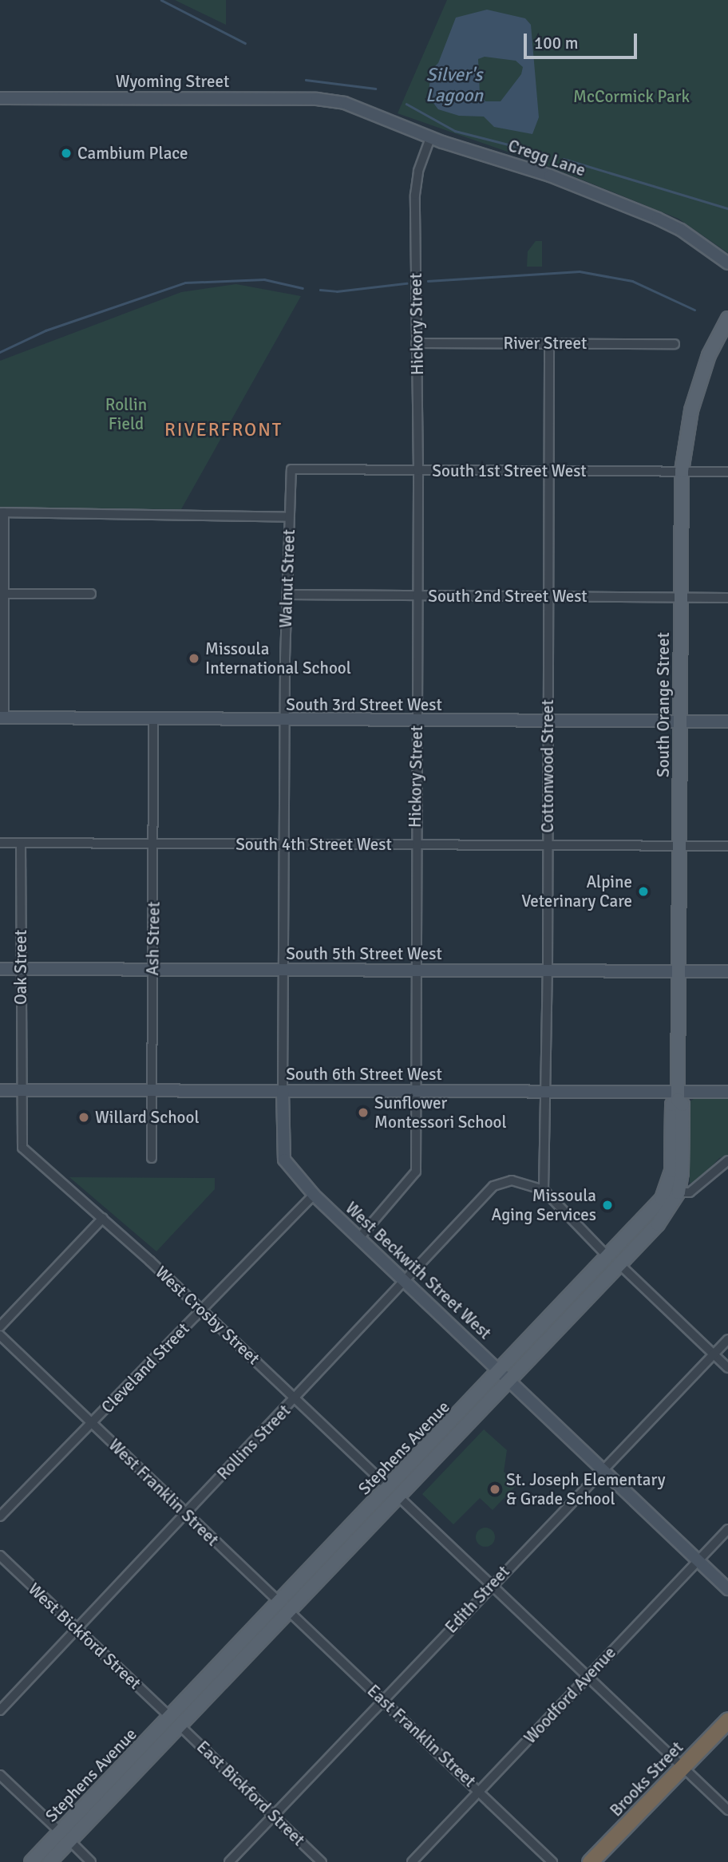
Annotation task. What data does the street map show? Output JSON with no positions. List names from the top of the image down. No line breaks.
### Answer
{"streets":{"highway":["Brooks Street"],"main road":["South Orange Street","Stephens Avenue"],"street":["Wyoming Street","Cregg Lane","Hickory Street","River Street","South 1st Street West","Walnut Street","South 2nd Street West","South 3rd Street West","Cottonwood Street","South 4th Street West","Ash Street","South 5th Street West","Oak Street","South 6th Street West","West Beckwith Street West","West Crosby Street","Cleveland Street","Rollins Street","West Franklin Street","Edith Street","West Bickford Street","Woodford Avenue","East Franklin Street","East Bickford Street"]},"crossings":[["Wyoming Street","Cregg Lane"],["Cregg Lane","Hickory Street"],["Hickory Street","River Street"],["Hickory Street","South 1st Street West"],["Hickory Street","South 2nd Street West"],["Hickory Street","South 3rd Street West"],["Hickory Street","South 4th Street West"],["Hickory Street","South 5th Street West"],["Hickory Street","South 6th Street West"],["Hickory Street","West Beckwith Street West"],["River Street","Cottonwood Street"],["South 1st Street West","Walnut Street"],["South 1st Street West","South Orange Street"],["South 1st Street West","Cottonwood Street"],["Walnut Street","South 2nd Street West"],["Walnut Street","South 3rd Street West"],["Walnut Street","South 4th Street West"],["Walnut Street","South 5th Street West"],["Walnut Street","South 6th Street West"],["Walnut Street","West Beckwith Street West"],["South 2nd Street West","South Orange Street"],["South 2nd Street West","Cottonwood Street"],["South 3rd Street West","South Orange Street"],["South 3rd Street West","Cottonwood Street"],["South 3rd Street West","Ash Street"],["South Orange Street","South 4th Street West"],["South Orange Street","South 5th Street West"],["South Orange Street","South 6th Street West"],["South Orange Street","Stephens Avenue"],["Cottonwood Street","South 4th Street West"],["Cottonwood Street","South 5th Street West"],["Cottonwood Street","South 6th Street West"],["Cottonwood Street","Rollins Street"],["South 4th Street West","Ash Street"],["South 4th Street West","Oak Street"],["Ash Street","South 5th Street West"],["Ash Street","South 6th Street West"],["South 5th Street West","Oak Street"],["Oak Street","South 6th Street West"],["Oak Street","West Crosby Street"],["South 6th Street West","West Beckwith Street West"],["South 6th Street West","Stephens Avenue"],["West Beckwith Street West","Cleveland Street"],["West Beckwith Street West","Rollins Street"],["West Beckwith Street West","Stephens Avenue"],["West Beckwith Street West","Edith Street"],["West Beckwith Street West","Woodford Avenue"],["West Crosby Street","Cleveland Street"],["West Crosby Street","Rollins Street"],["West Crosby Street","Stephens Avenue"],["Cleveland Street","West Franklin Street"],["Rollins Street","West Franklin Street"],["Rollins Street","West Bickford Street"],["Stephens Avenue","West Franklin Street"],["Stephens Avenue","West Bickford Street"],["Stephens Avenue","East Franklin Street"],["Stephens Avenue","East Bickford Street"],["West Franklin Street","East Franklin Street"],["Edith Street","East Franklin Street"],["Edith Street","East Bickford Street"],["West Bickford Street","East Bickford Street"],["Woodford Avenue","East Franklin Street"]],"districts":["RIVERFRONT"],"water":["Silver's Lagoon"],"parks":["McCormick Park","Rollin Field"],"places":["Cambium Place","Missoula International School","Alpine Veterinary Care","Sunflower Montessori School","Willard School","Missoula Aging Services","St. Joseph Elementary & Grade School"],"scale_bar":"100 m"}
